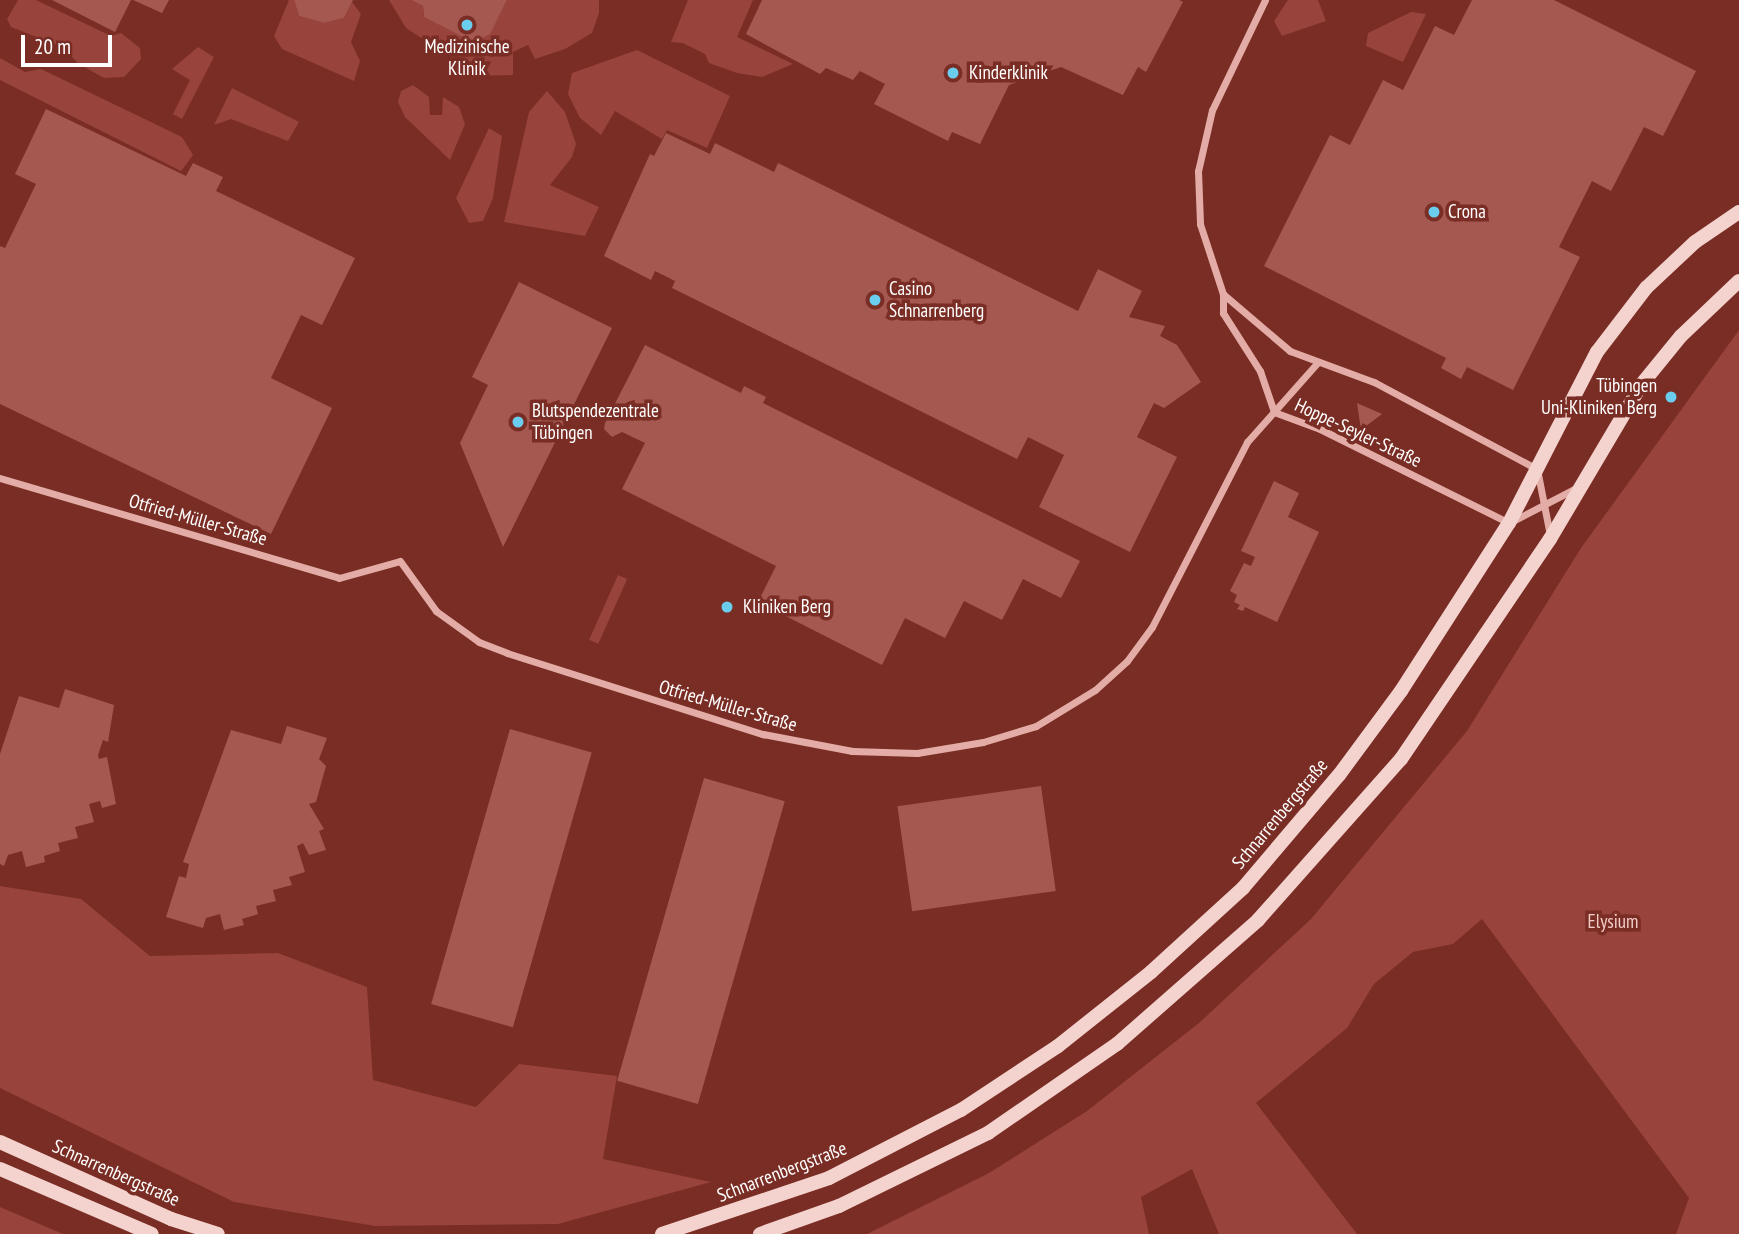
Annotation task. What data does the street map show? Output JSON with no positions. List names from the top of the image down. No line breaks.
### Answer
{"streets":{"street":["Hoppe-Seyler-Straße","Otfried-Müller-Straße","Schnarrenbergstraße"]},"crossings":[["Hoppe-Seyler-Straße","Otfried-Müller-Straße"],["Hoppe-Seyler-Straße","Schnarrenbergstraße"]],"parks":["Elysium"],"places":["Medizinische Klinik","Kinderklinik","Crona","Casino Schnarrenberg","Tübingen Uni-Kliniken Berg","Blutspendezentrale Tübingen","Kliniken Berg"],"scale_bar":"20 m"}
